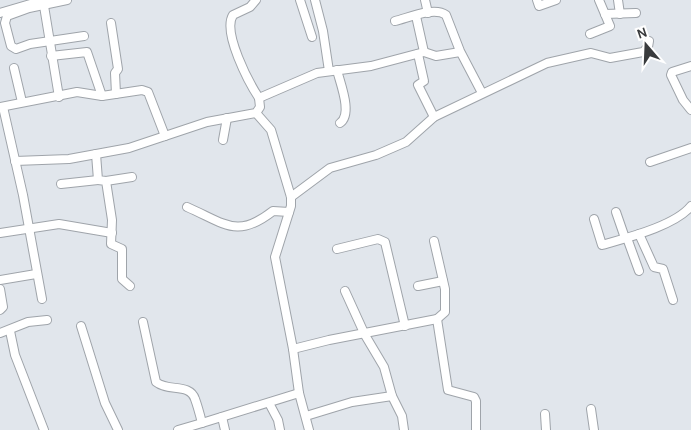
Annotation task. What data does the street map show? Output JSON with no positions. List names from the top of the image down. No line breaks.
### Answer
{"north":"top"}
